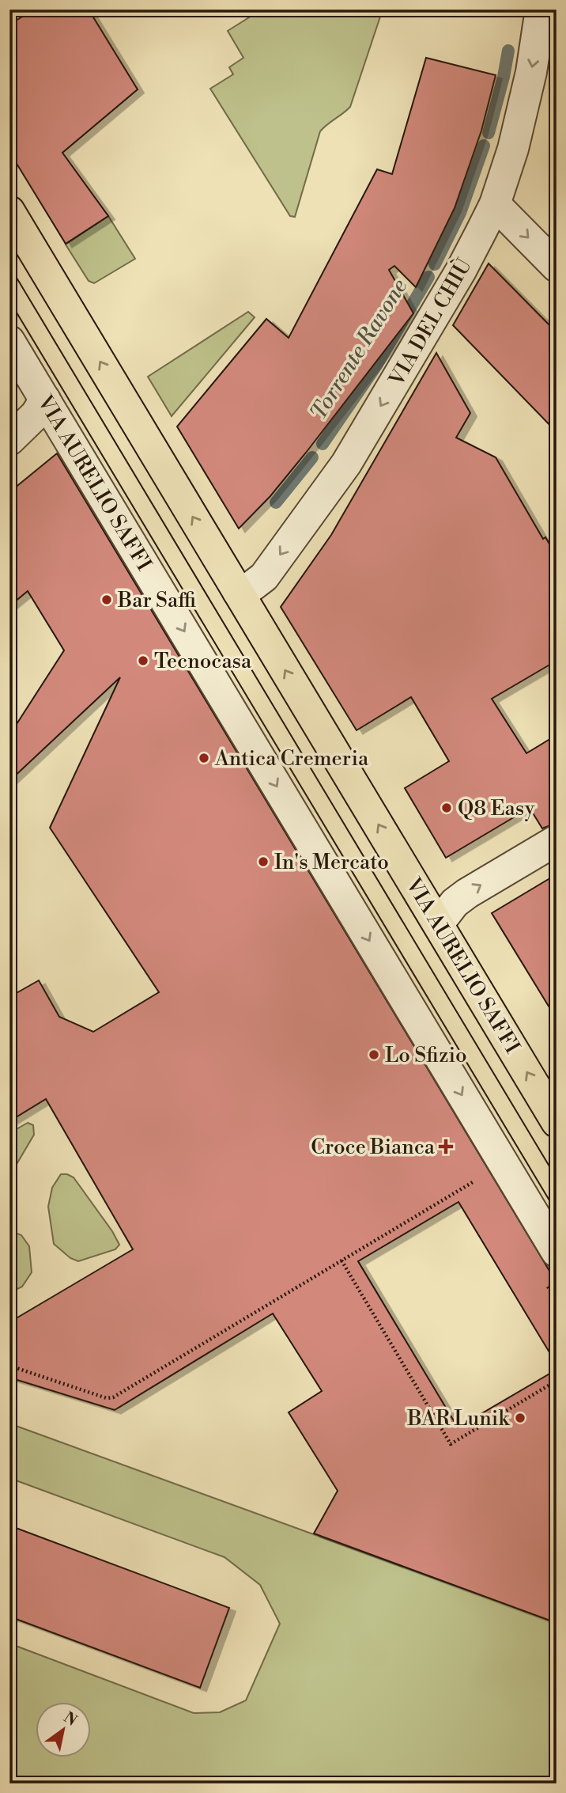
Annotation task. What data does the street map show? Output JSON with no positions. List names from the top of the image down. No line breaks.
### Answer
{"streets":{"main road":["VIA AURELIO SAFFI"],"street":["VIA DEL CHIÙ"]},"crossings":[["VIA DEL CHIÙ","VIA AURELIO SAFFI"]],"one_way":["VIA DEL CHIÙ"],"water":["Torrente Ravone"],"places":{"other":["Bar Saffi","Tecnocasa","Antica Cremeria","Q8 Easy","In's Mercato","Lo Sfizio","BAR Lunik"],"health":["Croce Bianca"]},"north":"top right"}
